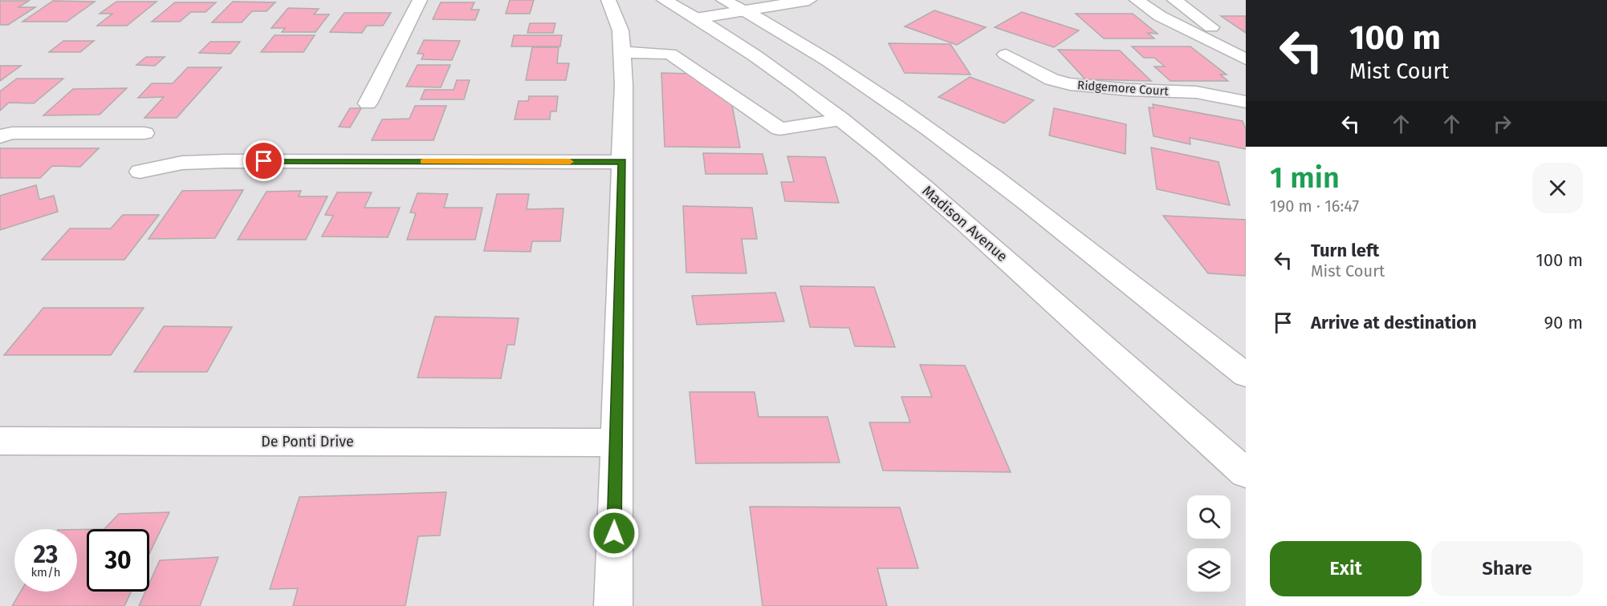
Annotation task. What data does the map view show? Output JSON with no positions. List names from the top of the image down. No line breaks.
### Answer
{"streets":{"street":["Ridgemore Court","Madison Avenue","De Ponti Drive"]},"page":{"turn":["100 m","Mist Court"],"heading":["1 min","190 m · 16:47"],"list":[{"name":"Turn left","note":"Mist Court","value":"100 m"},{"name":"Arrive at destination","value":"90 m"}],"speed":"23 km/h","limit":"30","buttons":["Exit","Share"]}}
